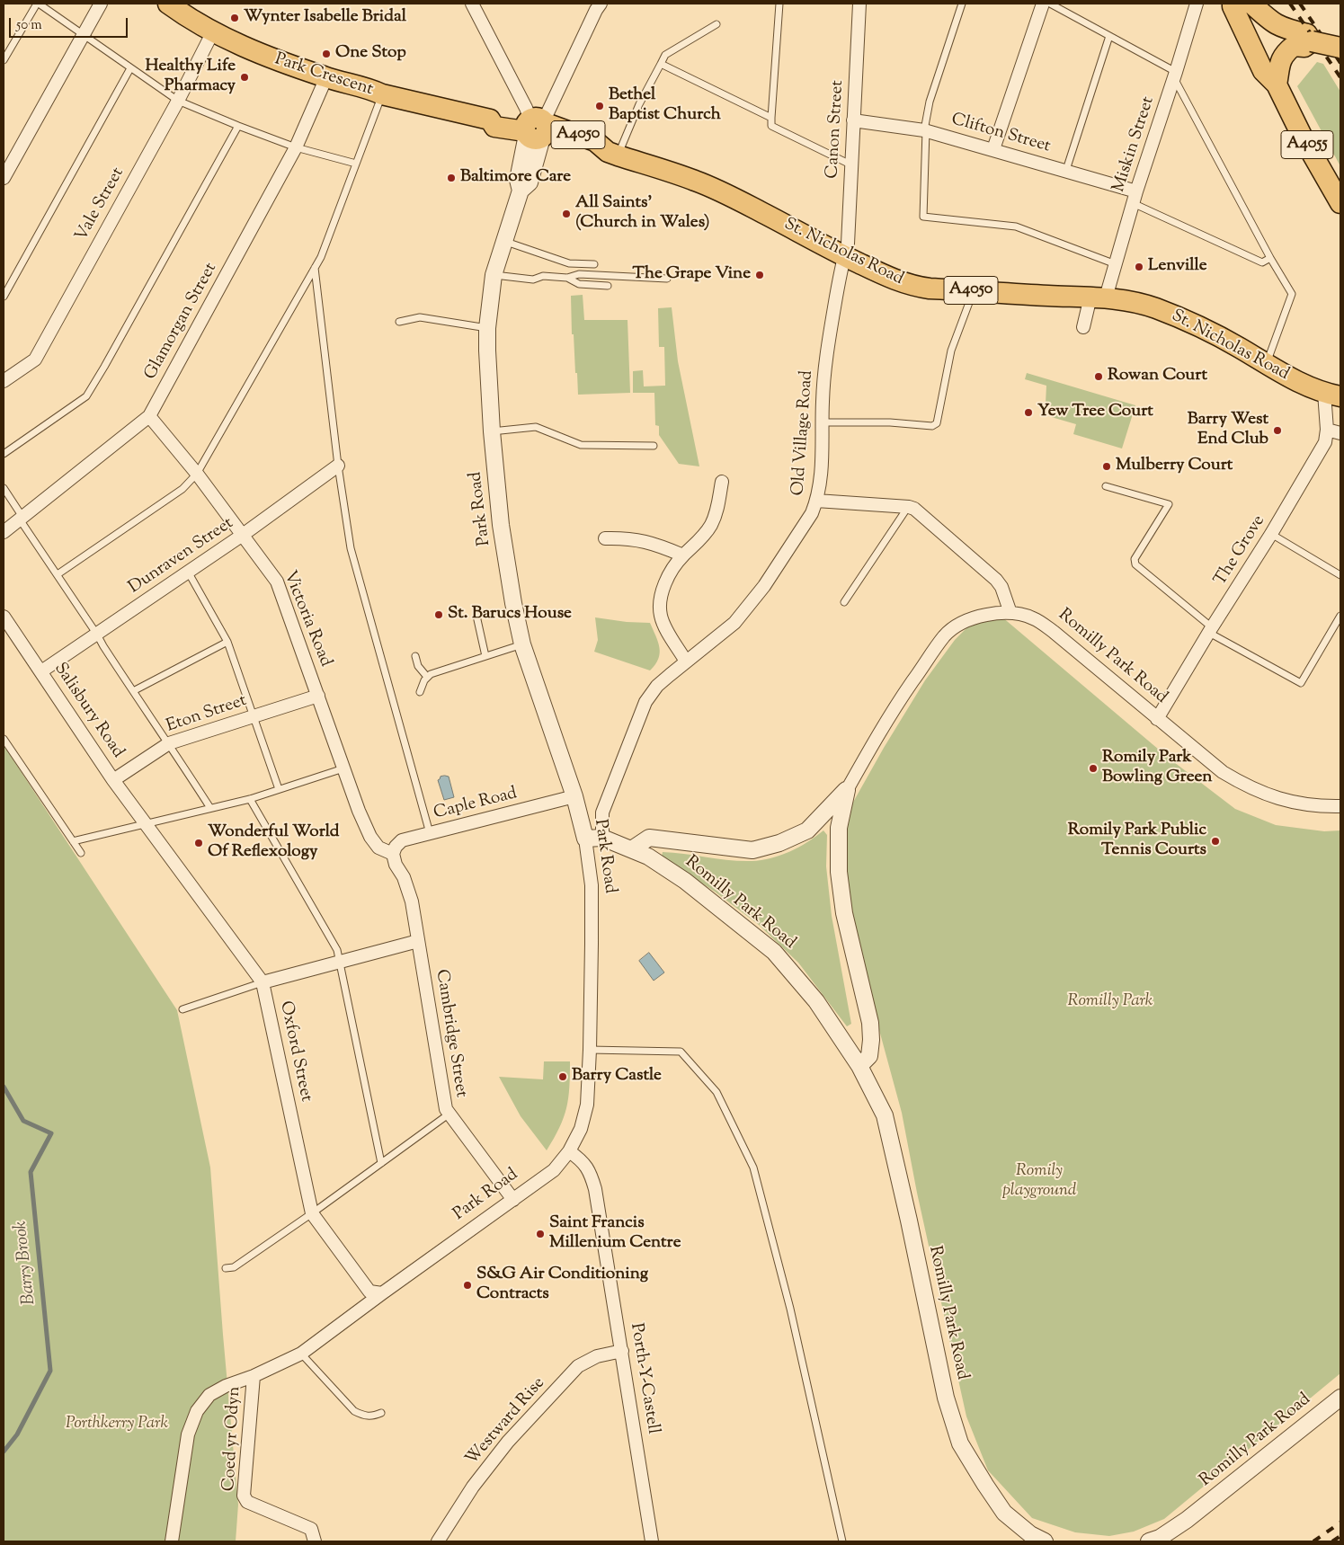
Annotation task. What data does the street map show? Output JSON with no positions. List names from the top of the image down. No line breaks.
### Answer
{"streets":{"main road":["Park Crescent","A4050","A4055","St. Nicholas Road"],"street":["Canon Street","Clifton Street","Miskin Street","Vale Street","Glamorgan Street","Old Village Road","Park Road","The Grove","Dunraven Street","Victoria Road","Romilly Park Road","Salisbury Road","Eton Street","Caple Road","Cambridge Street","Oxford Street","Porth-Y-Castell","Westward Rise","Coed yr Odyn"]},"crossings":[["Park Crescent","Vale Street"],["Park Crescent","St. Nicholas Road"],["Park Crescent","Glamorgan Street"],["Park Crescent","Park Road"],["Canon Street","Clifton Street"],["Canon Street","St. Nicholas Road"],["Canon Street","Old Village Road"],["Clifton Street","Miskin Street"],["Miskin Street","St. Nicholas Road"],["St. Nicholas Road","Old Village Road"],["St. Nicholas Road","Park Road"],["St. Nicholas Road","The Grove"],["Glamorgan Street","Victoria Road"],["Old Village Road","Romilly Park Road"],["Park Road","Romilly Park Road"],["Park Road","Caple Road"],["Park Road","Cambridge Street"],["Park Road","Oxford Street"],["Park Road","Porth-Y-Castell"],["Park Road","Coed yr Odyn"],["The Grove","Romilly Park Road"],["Dunraven Street","Victoria Road"],["Dunraven Street","Salisbury Road"],["Victoria Road","Eton Street"],["Victoria Road","Caple Road"],["Victoria Road","Cambridge Street"],["Salisbury Road","Eton Street"],["Salisbury Road","Oxford Street"],["Caple Road","Cambridge Street"],["Porth-Y-Castell","Westward Rise"]],"water":["Barry Brook"],"parks":["Romilly Park","Romily playground","Porthkerry Park"],"places":["Wynter Isabelle Bridal","One Stop","Healthy Life Pharmacy","Bethel Baptist Church","Baltimore Care","All Saints' (Church in Wales)","Lenville","The Grape Vine","Rowan Court","Yew Tree Court","Barry West End Club","Mulberry Court","St. Barucs House","Romily Park Bowling Green","Romily Park Public Tennis Courts","Wonderful World Of Reflexology","Barry Castle","Saint Francis Millenium Centre","S&G Air Conditioning Contracts"],"scale_bar":"50 m"}
